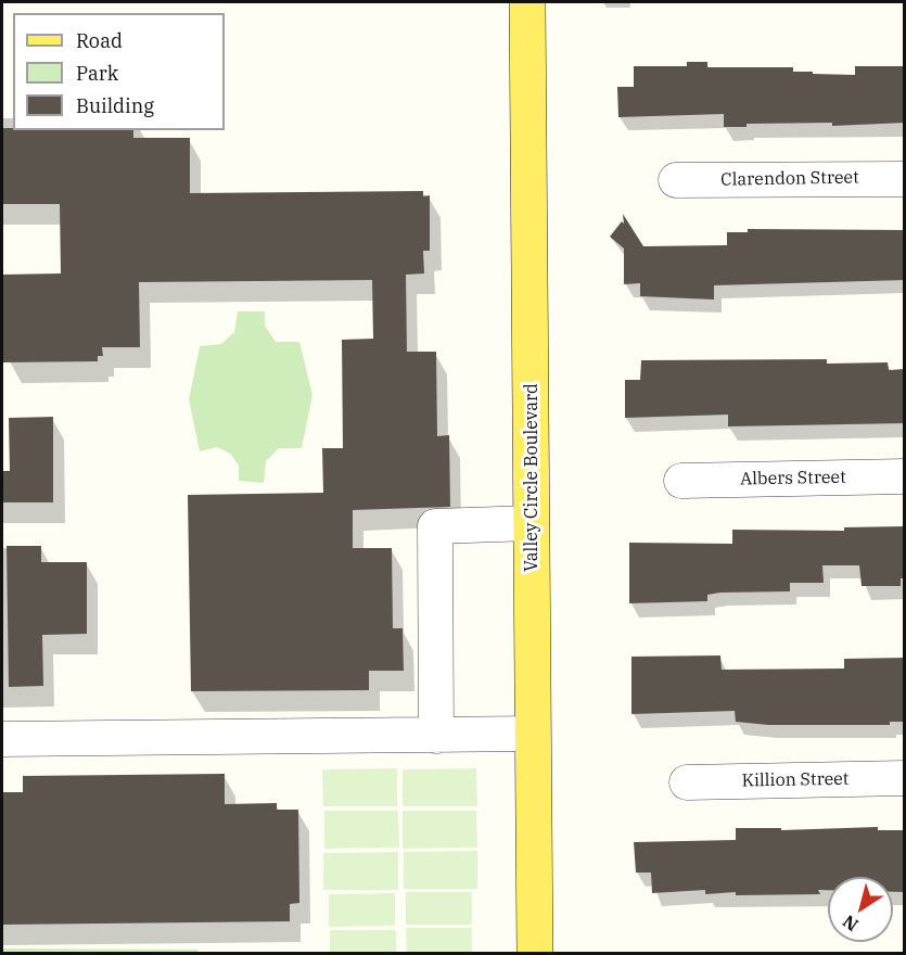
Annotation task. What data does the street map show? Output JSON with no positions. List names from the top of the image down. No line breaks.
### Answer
{"streets":{"main road":["Valley Circle Boulevard"],"street":["Clarendon Street","Albers Street","Killion Street"]},"legend":["Road","Park","Building"],"north":"bottom left"}
